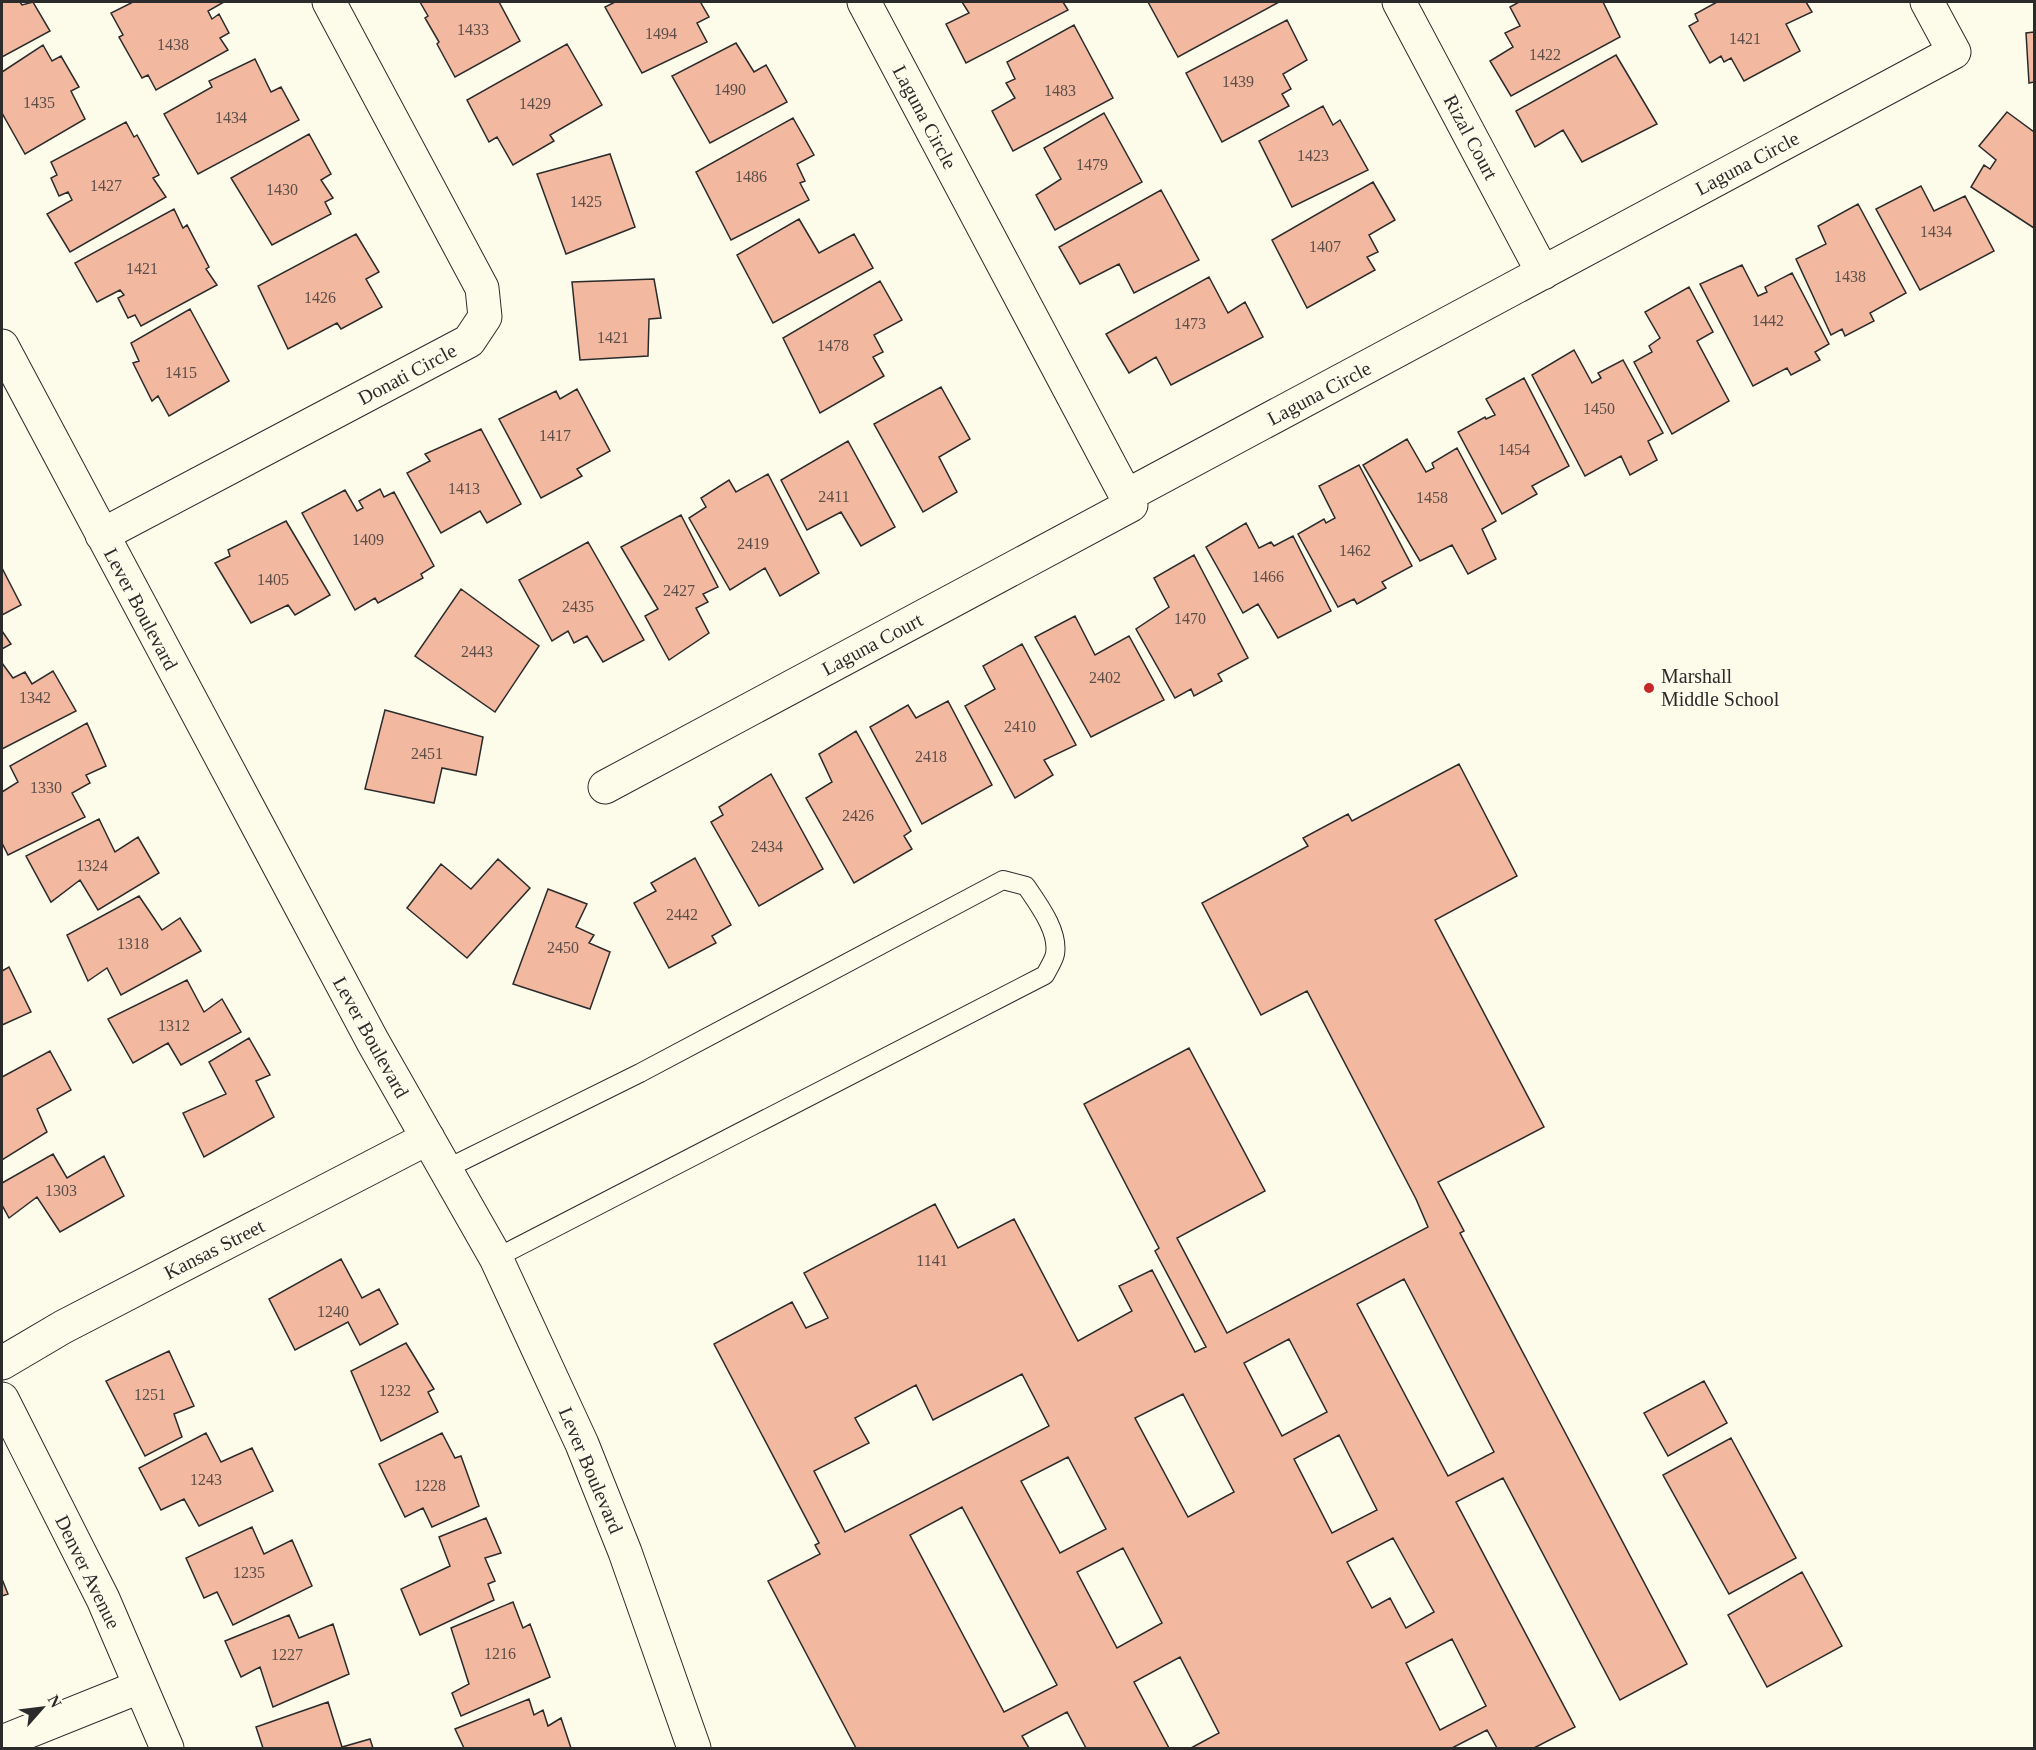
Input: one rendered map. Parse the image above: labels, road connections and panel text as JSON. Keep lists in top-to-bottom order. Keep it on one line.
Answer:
{"streets":{"street":["Laguna Circle","Rizal Court","Donati Circle","Lever Boulevard","Laguna Court","Kansas Street","Denver Avenue"]},"crossings":[["Laguna Circle","Rizal Court"],["Laguna Circle","Laguna Court"],["Donati Circle","Lever Boulevard"],["Lever Boulevard","Kansas Street"]],"places":["Marshall Middle School"],"house_numbers":["1433","1494","1421","1438","1422","1439","1490","1483","1435","1429","1434","1423","1479","1486","1427","1430","1425","1434","1407","1421","1438","1426","1442","1473","1421","1478","1415","1450","1417","1454","1413","2411","1458","1409","2419","1462","1466","1405","2427","2435","1470","2443","2402","1342","2410","2451","2418","1330","2426","2434","1324","2442","1318","2450","1312","1303","1141","1240","1232","1251","1243","1228","1235","1216","1227"],"north":"top right"}
